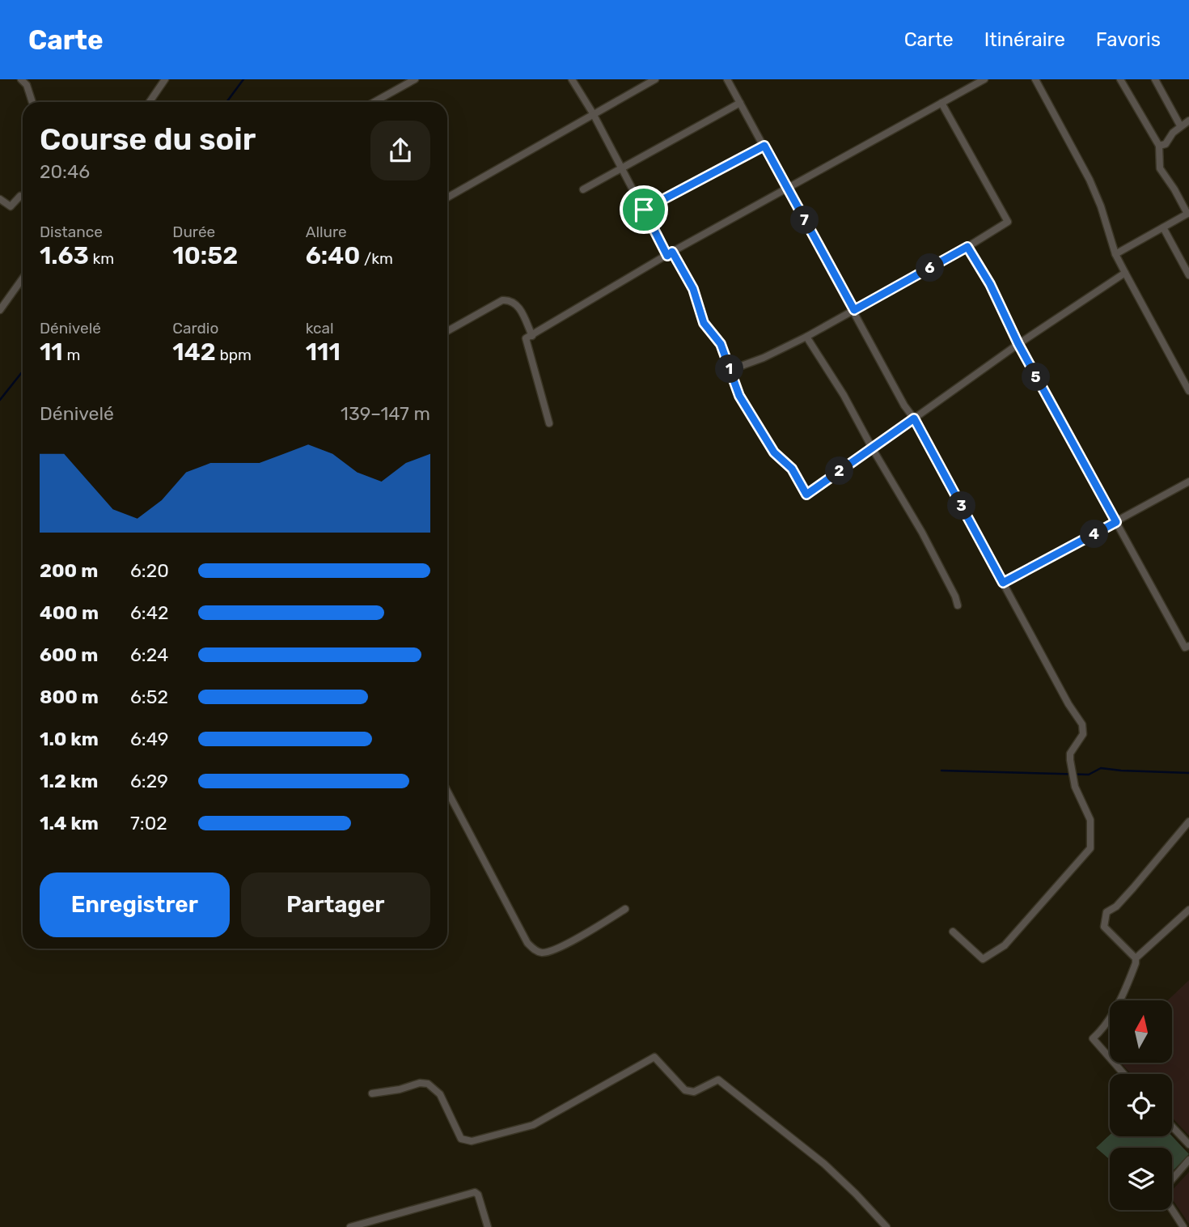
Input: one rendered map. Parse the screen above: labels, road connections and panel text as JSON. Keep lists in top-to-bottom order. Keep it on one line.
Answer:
{"north":"top","page":{"header":"Carte","nav":["Carte","Itinéraire","Favoris"],"heading":["Course du soir","20:46"],"stats":[["Distance","1.63 km"],["Durée","10:52"],["Allure","6:40 /km"],["Dénivelé","11 m"],["Cardio","142 bpm"],["kcal","111"]],"pins":["7","6","1","5","2","3","4"],"chart":["Dénivelé","139–147 m"],"list":[{"name":"200 m","note":"6:20"},{"name":"400 m","note":"6:42"},{"name":"600 m","note":"6:24"},{"name":"800 m","note":"6:52"},{"name":"1.0 km","note":"6:49"},{"name":"1.2 km","note":"6:29"},{"name":"1.4 km","note":"7:02"}],"buttons":["Enregistrer","Partager"]}}
